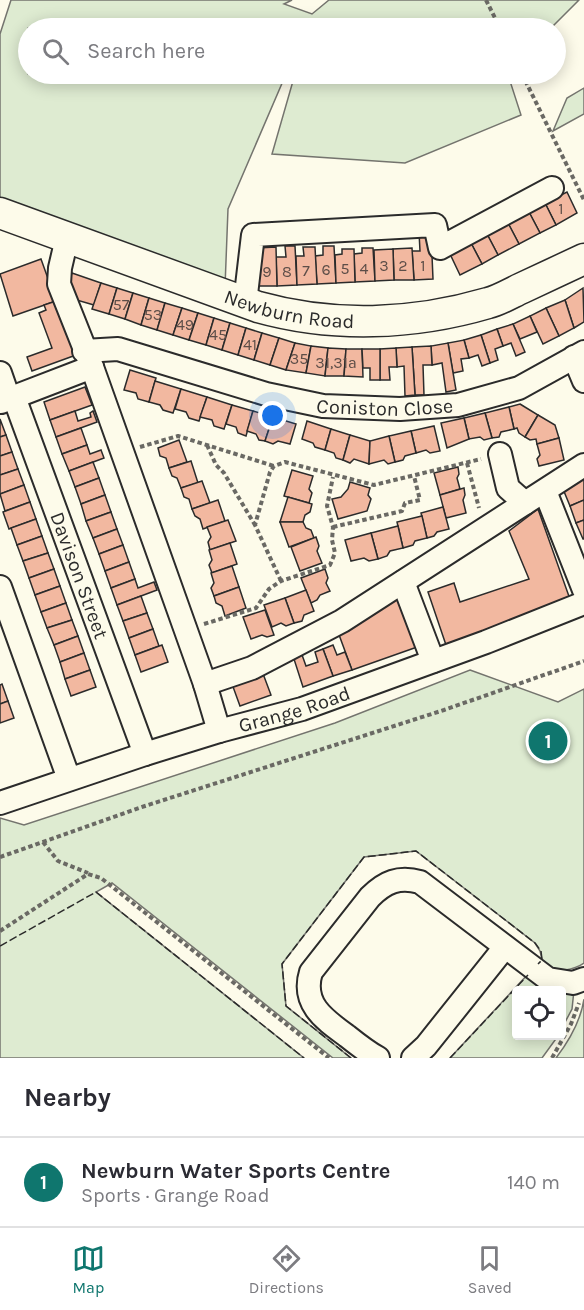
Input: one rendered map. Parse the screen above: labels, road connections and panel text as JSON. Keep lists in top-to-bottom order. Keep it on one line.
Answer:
{"streets":{"main road":["Newburn Road"],"street":["Coniston Close","Davison Street","Grange Road"]},"crossings":[["Coniston Close","Davison Street"],["Davison Street","Grange Road"]],"house_numbers":["1","3","2","1","5","4","6","7","9","8","57","53","49","45","41","35","31,31a"],"page":{"search":"Search here","pins":"1","heading":"Nearby","list":[{"mark":"1","name":"Newburn Water Sports Centre","note":"Sports · Grange Road","value":"140 m"}],"nav":["Map","Directions","Saved"]}}
